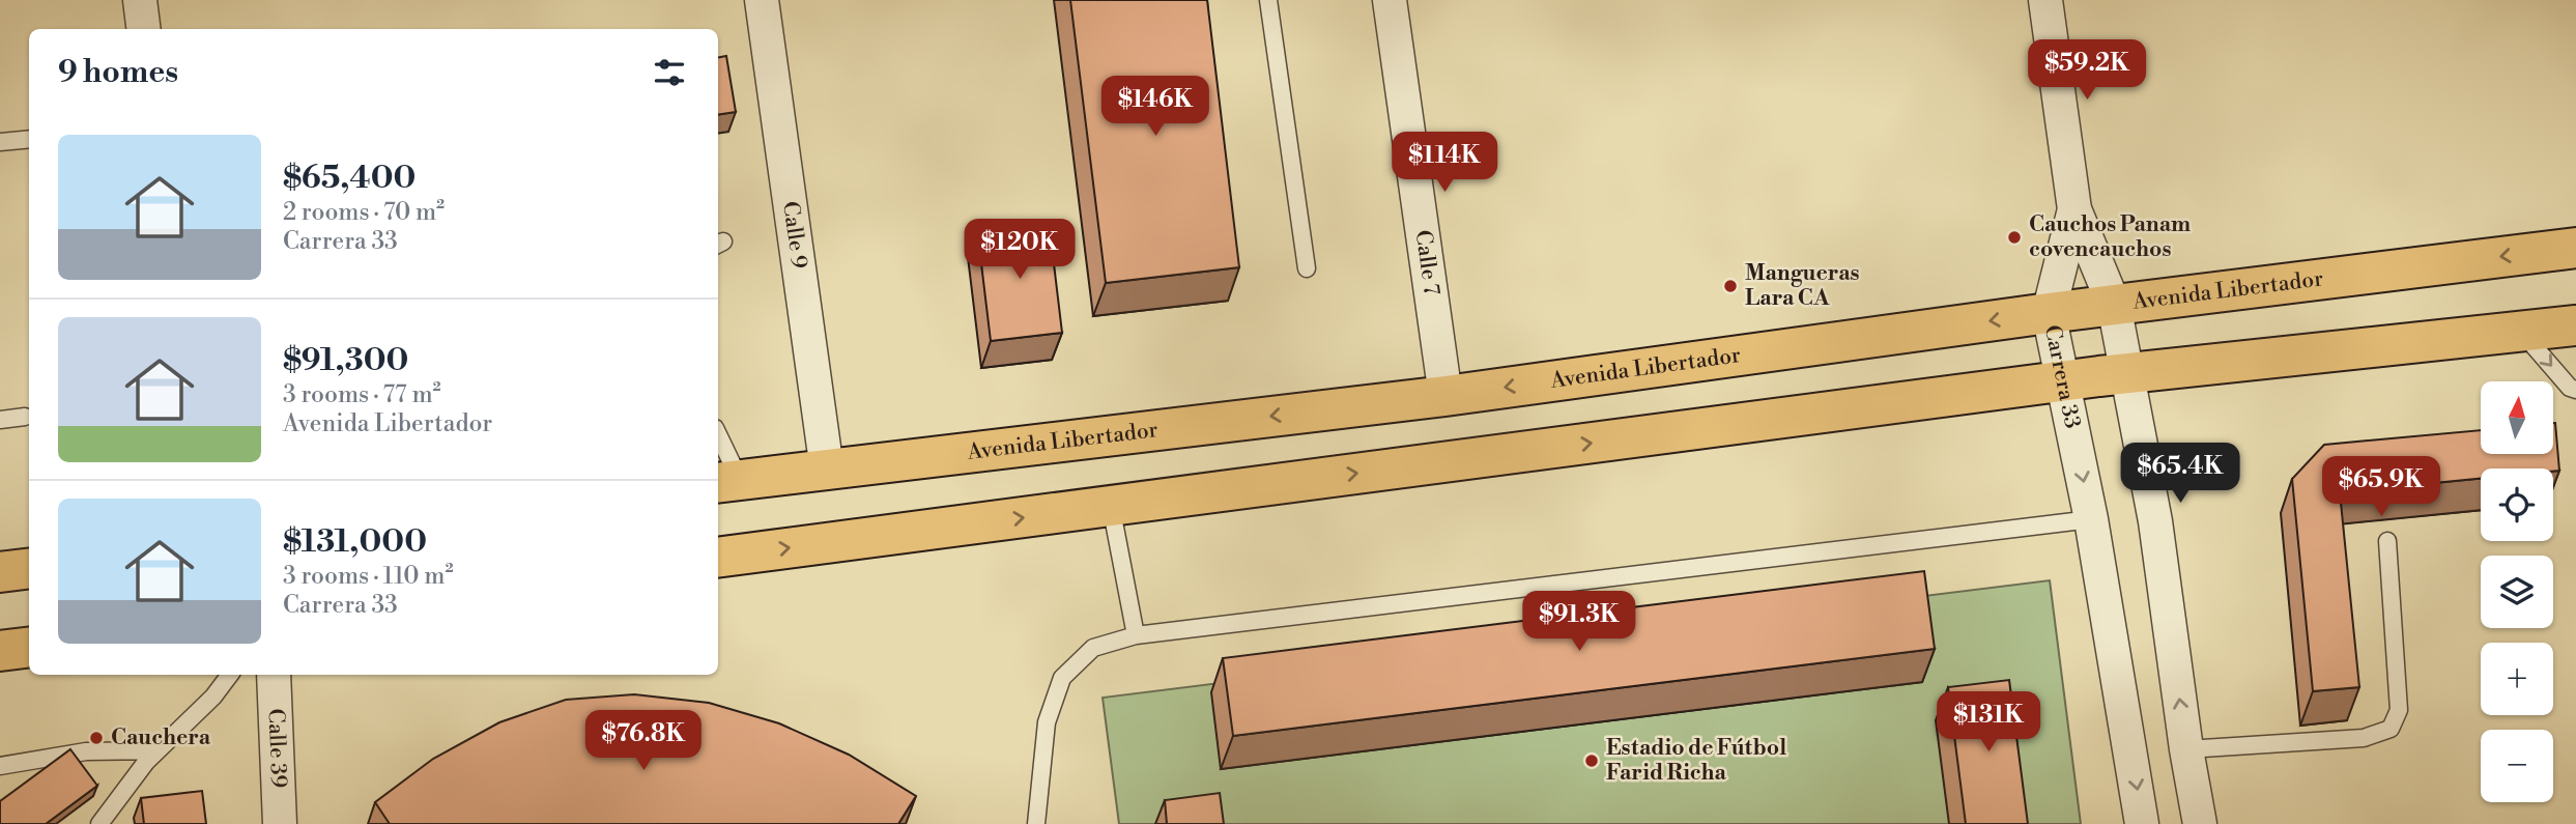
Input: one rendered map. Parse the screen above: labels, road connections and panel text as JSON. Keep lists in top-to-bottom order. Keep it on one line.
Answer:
{"streets":{"main road":["Avenida Libertador"],"street":["Calle 9","Calle 7","Carrera 33","Calle 39"]},"crossings":[["Calle 9","Avenida Libertador"],["Calle 7","Avenida Libertador"],["Avenida Libertador","Carrera 33"]],"places":["Cauchos Panam covencauchos","Mangueras Lara CA","Cauchera","Estadio de Fútbol Farid Richa"],"north":"top","page":{"heading":"9 homes","price":["$59.2K","$146K","$114K","$120K","$65.4K","$65.9K","$91.3K","$131K","$76.8K"],"list":[{"name":"$65,400","note":"2 rooms · 70 m² · Carrera 33"},{"name":"$91,300","note":"3 rooms · 77 m² · Avenida Libertador"},{"name":"$131,000","note":"3 rooms · 110 m² · Carrera 33"}],"map_buttons":["+","−"]}}
